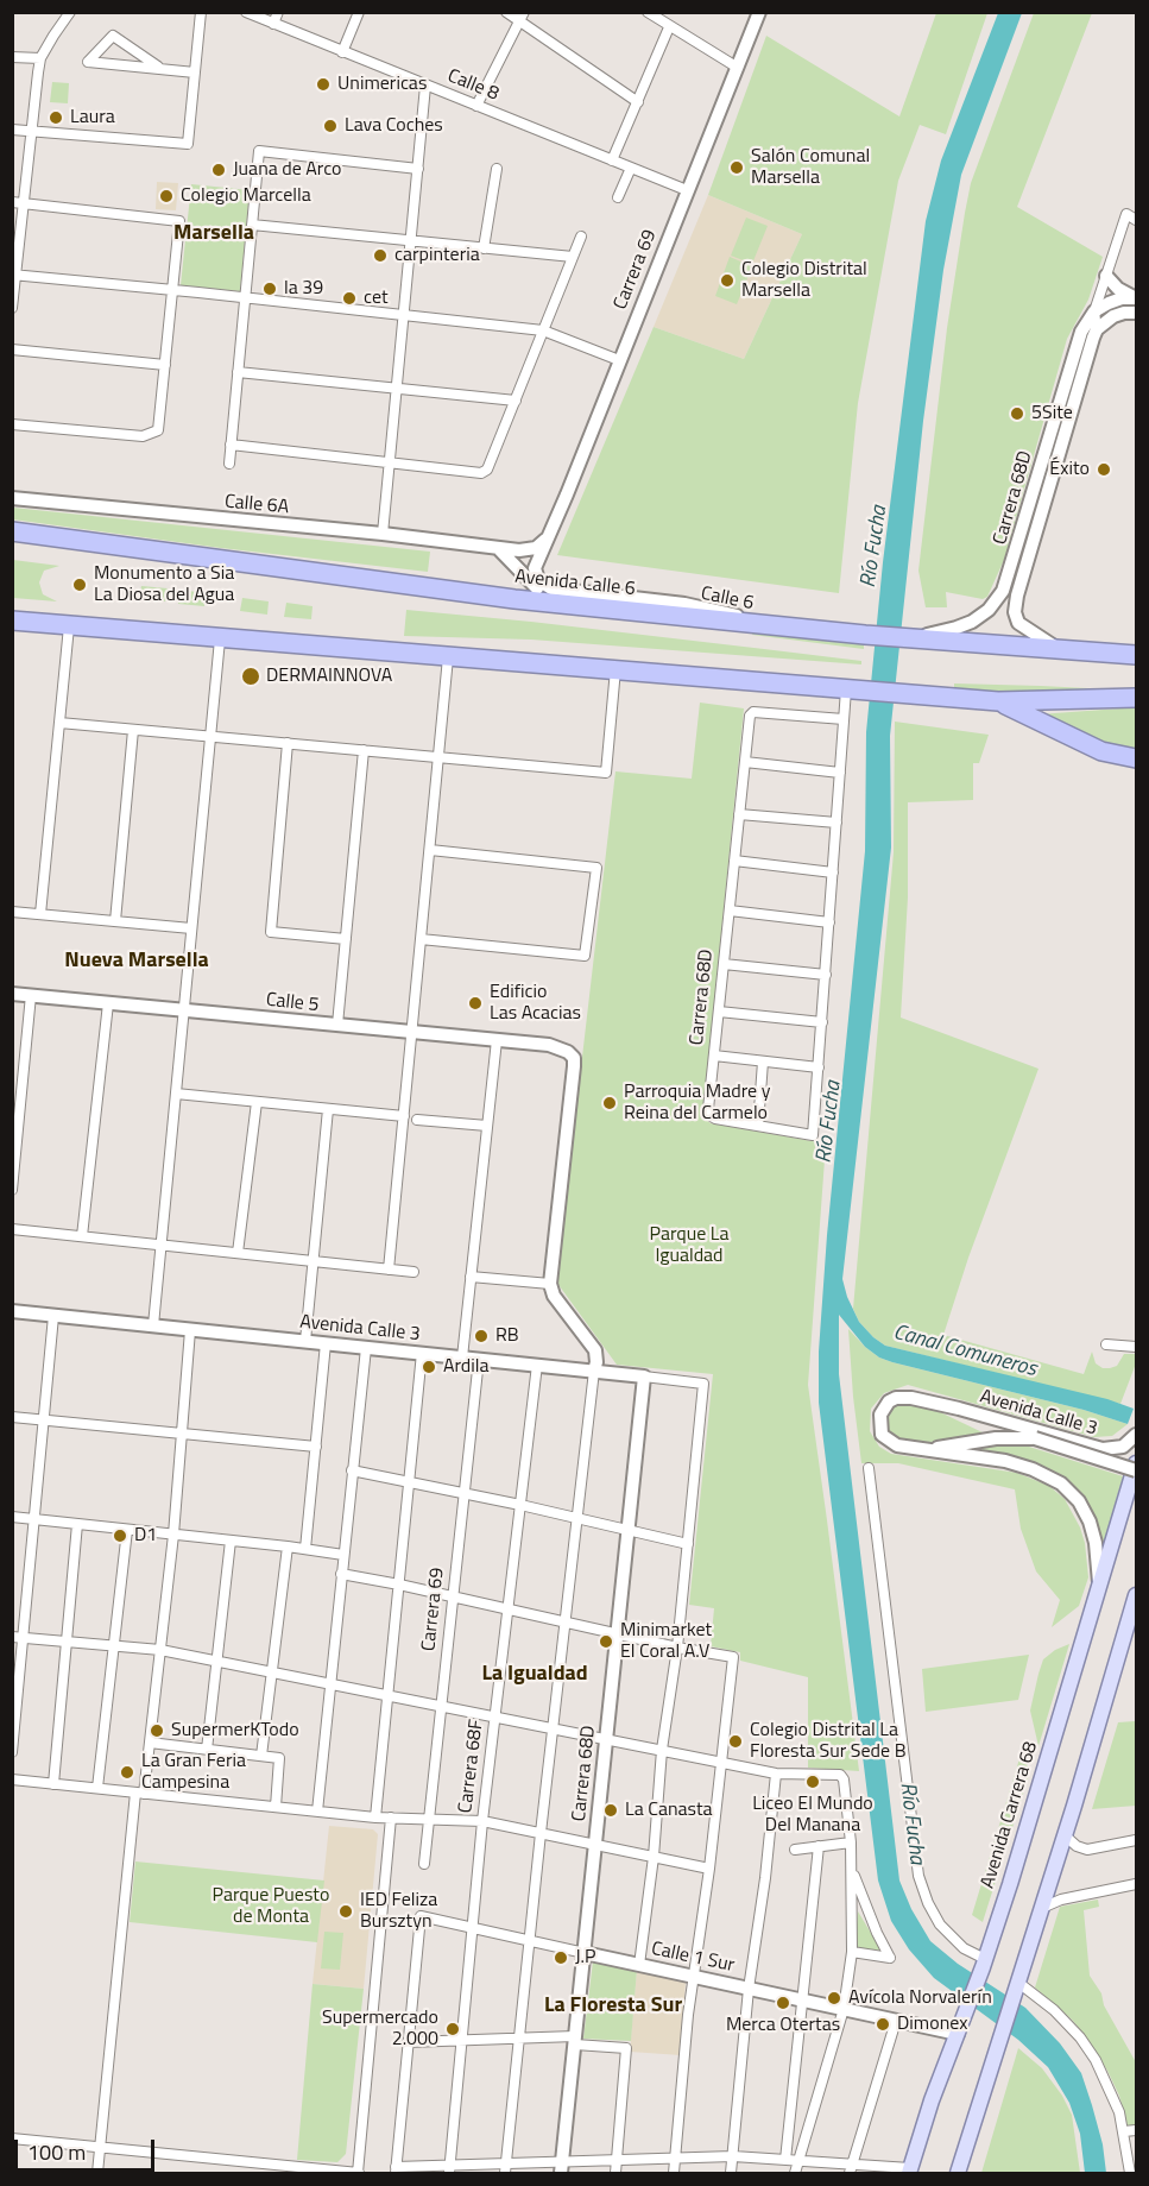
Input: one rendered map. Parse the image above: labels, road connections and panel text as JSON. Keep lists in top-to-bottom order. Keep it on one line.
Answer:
{"streets":{"highway":["Avenida Calle 6"],"main road":["Avenida Carrera 68"],"street":["Calle 8","Carrera 69","Carrera 68D","Calle 6A","Calle 6","Calle 5","Avenida Calle 3","Carrera 68F","Calle 1 Sur"]},"crossings":[["Calle 8","Carrera 69"],["Carrera 69","Calle 6"],["Carrera 69","Avenida Calle 3"],["Carrera 68D","Avenida Calle 6"],["Carrera 68D","Avenida Calle 3"],["Carrera 68D","Calle 1 Sur"],["Avenida Calle 6","Calle 6"],["Avenida Calle 3","Carrera 68F"],["Avenida Calle 3","Avenida Carrera 68"],["Carrera 68F","Calle 1 Sur"],["Avenida Carrera 68","Calle 1 Sur"]],"districts":["Marsella","Nueva Marsella","La Igualdad","La Floresta Sur"],"water":["Río Fucha","Canal Comuneros"],"parks":["Parque La Igualdad","Parque Puesto de Monta"],"places":["Unimericas","Laura","Lava Coches","Salón Comunal Marsella","Juana de Arco","Colegio Marcella","carpinteria","Colegio Distrital Marsella","la 39","cet","5Site","Éxito","Monumento a Sia La Diosa del Agua","DERMAINNOVA","Edificio Las Acacias","Parroquia Madre y Reina del Carmelo","RB","Ardila","D1","Minimarket El Coral A.V","SupermerKTodo","Colegio Distrital La Floresta Sur Sede B","La Gran Feria Campesina","Liceo El Mundo Del Manana","La Canasta","IED Feliza Bursztyn","J.P","Avícola Norvalerín","Merca Otertas","Dimonex","Supermercado 2.000"],"scale_bar":"100 m"}
